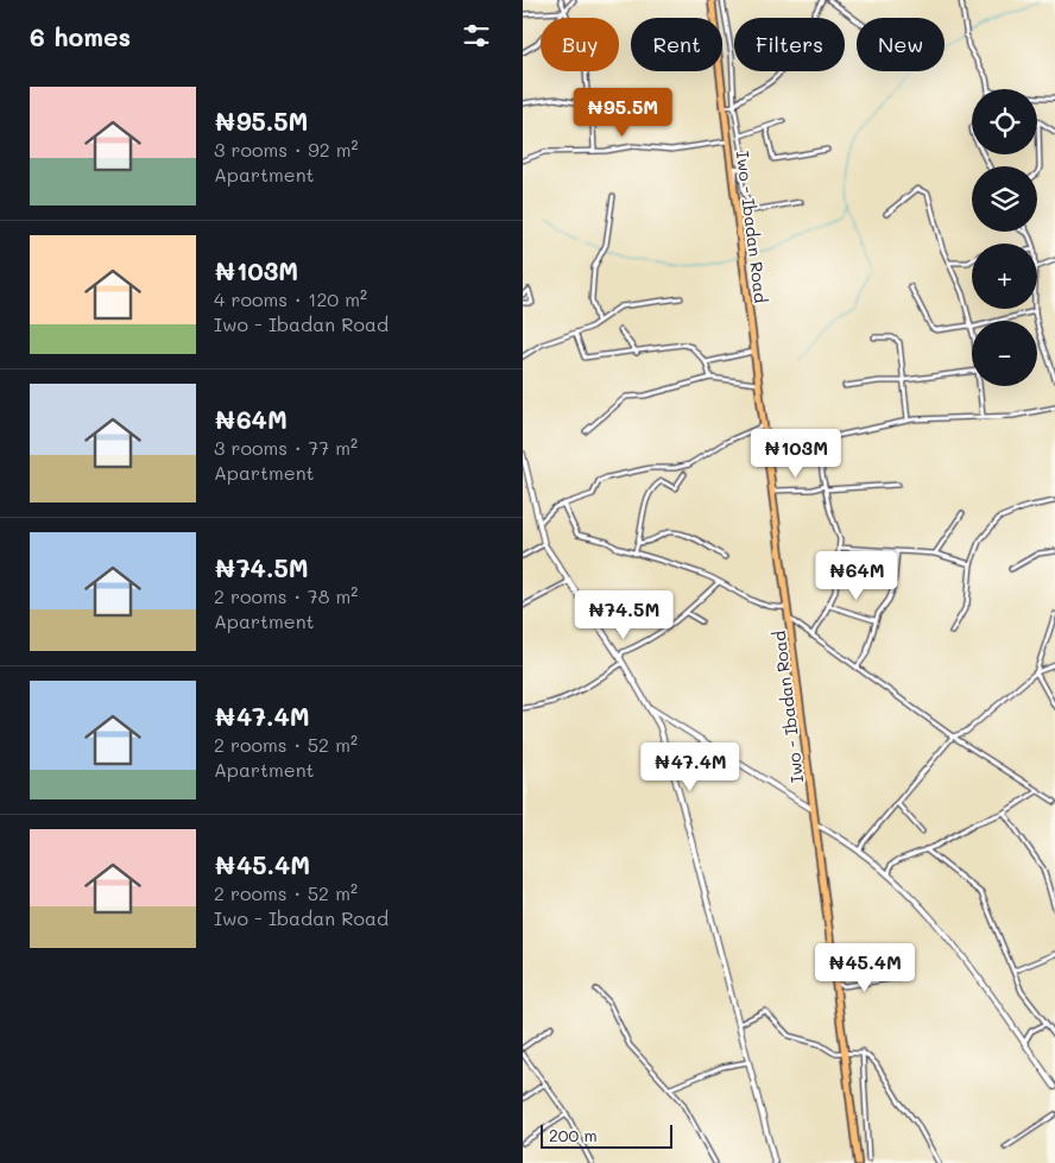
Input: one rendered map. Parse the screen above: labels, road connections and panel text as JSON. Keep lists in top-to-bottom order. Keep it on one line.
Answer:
{"streets":{"main road":["Iwo - Ibadan Road"]},"scale_bar":"200 m","page":{"heading":"6 homes","chip":["Buy","Rent","Filters","New"],"list":[{"name":"₦95.5M","note":"3 rooms · 92 m² · Apartment"},{"name":"₦103M","note":"4 rooms · 120 m² · Iwo - Ibadan Road"},{"name":"₦64M","note":"3 rooms · 77 m² · Apartment"},{"name":"₦74.5M","note":"2 rooms · 78 m² · Apartment"},{"name":"₦47.4M","note":"2 rooms · 52 m² · Apartment"},{"name":"₦45.4M","note":"2 rooms · 52 m² · Iwo - Ibadan Road"}],"price":["₦95.5M","₦103M","₦64M","₦74.5M","₦47.4M","₦45.4M"],"map_buttons":["+","−"],"scale":"200 m"}}
